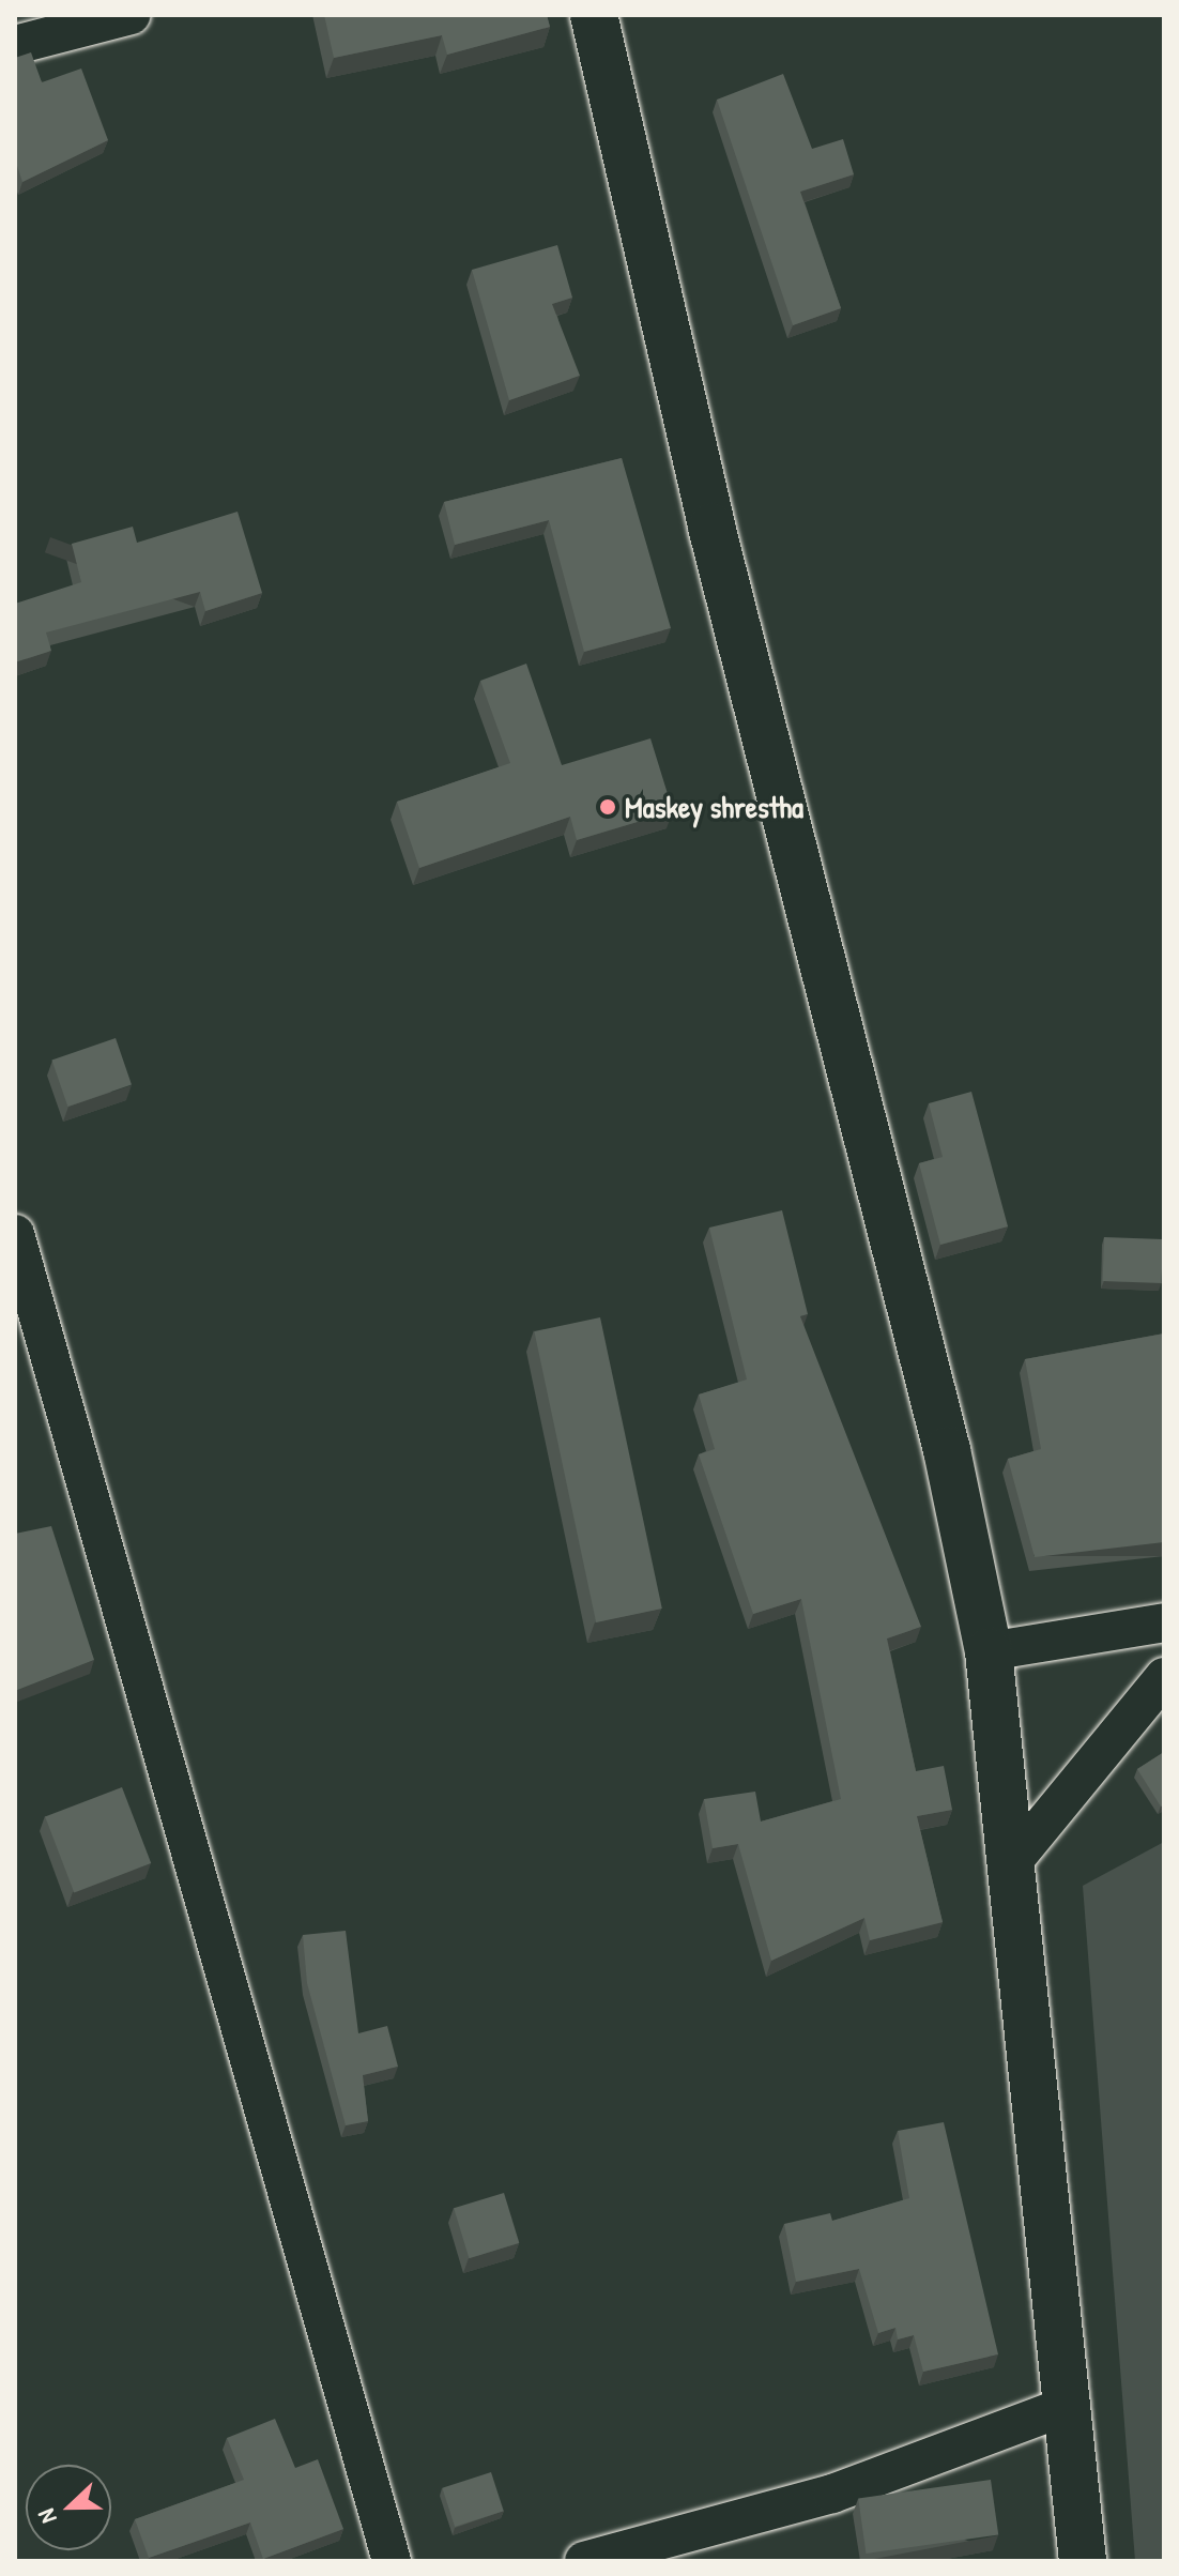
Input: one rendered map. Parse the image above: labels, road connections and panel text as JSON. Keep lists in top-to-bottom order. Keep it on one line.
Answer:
{"places":["Maskey shrestha"],"north":"left"}
